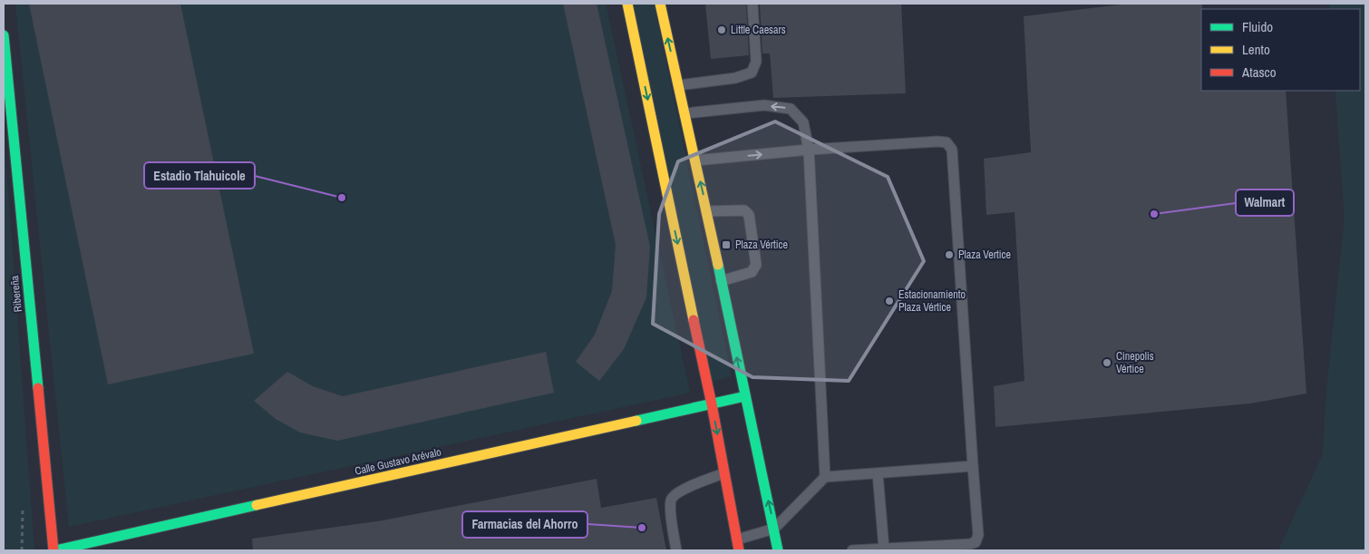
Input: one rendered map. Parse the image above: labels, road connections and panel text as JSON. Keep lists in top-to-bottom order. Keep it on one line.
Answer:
{"streets":{"street":["Ribereña","Calle Gustavo Arévalo"]},"crossings":[["Ribereña","Calle Gustavo Arévalo"]],"places":{"other":["Little Caesars","Estadio Tlahuicole","Walmart","Plaza Vertice","Estacionamiento Plaza Vértice","Cinepolis Vértice","Farmacias del Ahorro"],"transit":["Plaza Vértice"]},"legend":["Fluido","Lento","Atasco"]}
